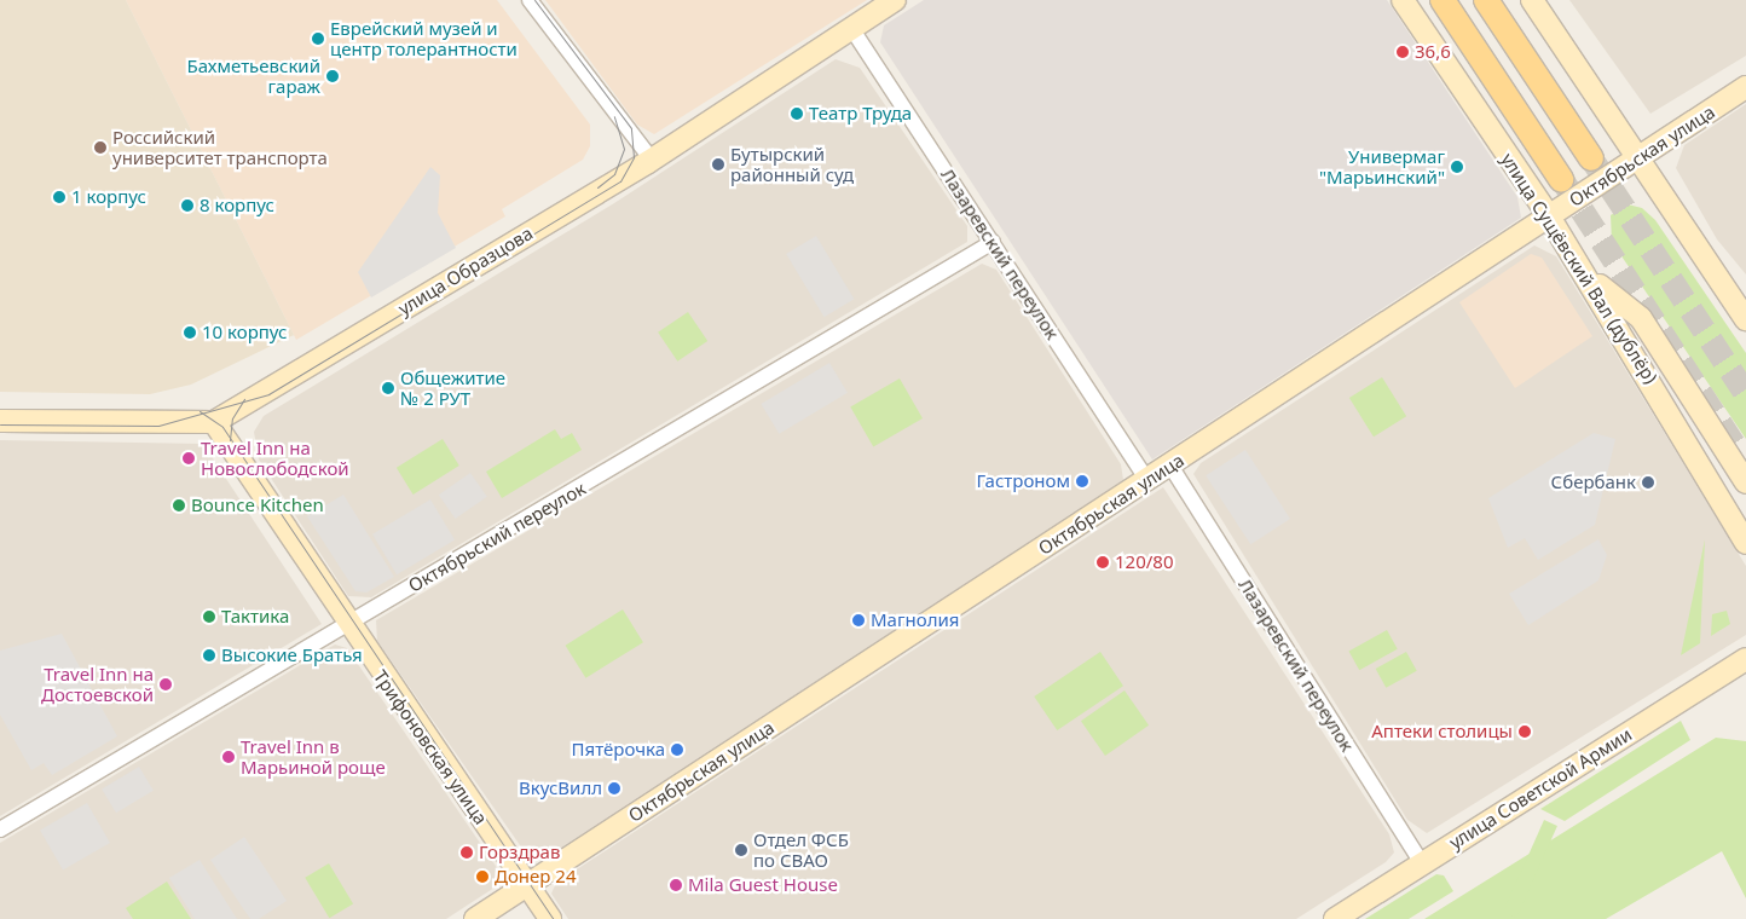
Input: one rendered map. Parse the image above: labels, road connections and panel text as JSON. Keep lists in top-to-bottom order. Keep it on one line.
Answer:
{"streets":{"street":["Октябрьская улица","Лазаревский переулок","улица Сущёвский Вал (дублёр)","улица Образцова","Октябрьский переулок","Трифоновская улица","улица Советской Армии"]},"crossings":[["Октябрьская улица","Лазаревский переулок"],["Октябрьская улица","улица Сущёвский Вал (дублёр)"],["Октябрьская улица","Трифоновская улица"],["Лазаревский переулок","улица Образцова"],["Лазаревский переулок","Октябрьский переулок"],["Лазаревский переулок","улица Советской Армии"],["улица Образцова","Трифоновская улица"],["Октябрьский переулок","Трифоновская улица"]],"places":["Еврейский музей и центр толерантности","36,6","Бахметьевский гараж","Театр Труда","Российский университет транспорта","Бутырский районный суд","Универмаг \"Марьинский\"","1 корпус","8 корпус","10 корпус","Общежитие № 2 РУТ","Travel Inn на Новослободской","Гастроном","Сбербанк","Bounce Kitchen","120/80","Тактика","Магнолия","Высокие Братья","Travel Inn на Достоевской","Аптеки столицы","Пятёрочка","Travel Inn в Марьиной роще","ВкусВилл","Отдел ФСБ по СВАО","Горздрав","Донер 24","Mila Guest House"]}
